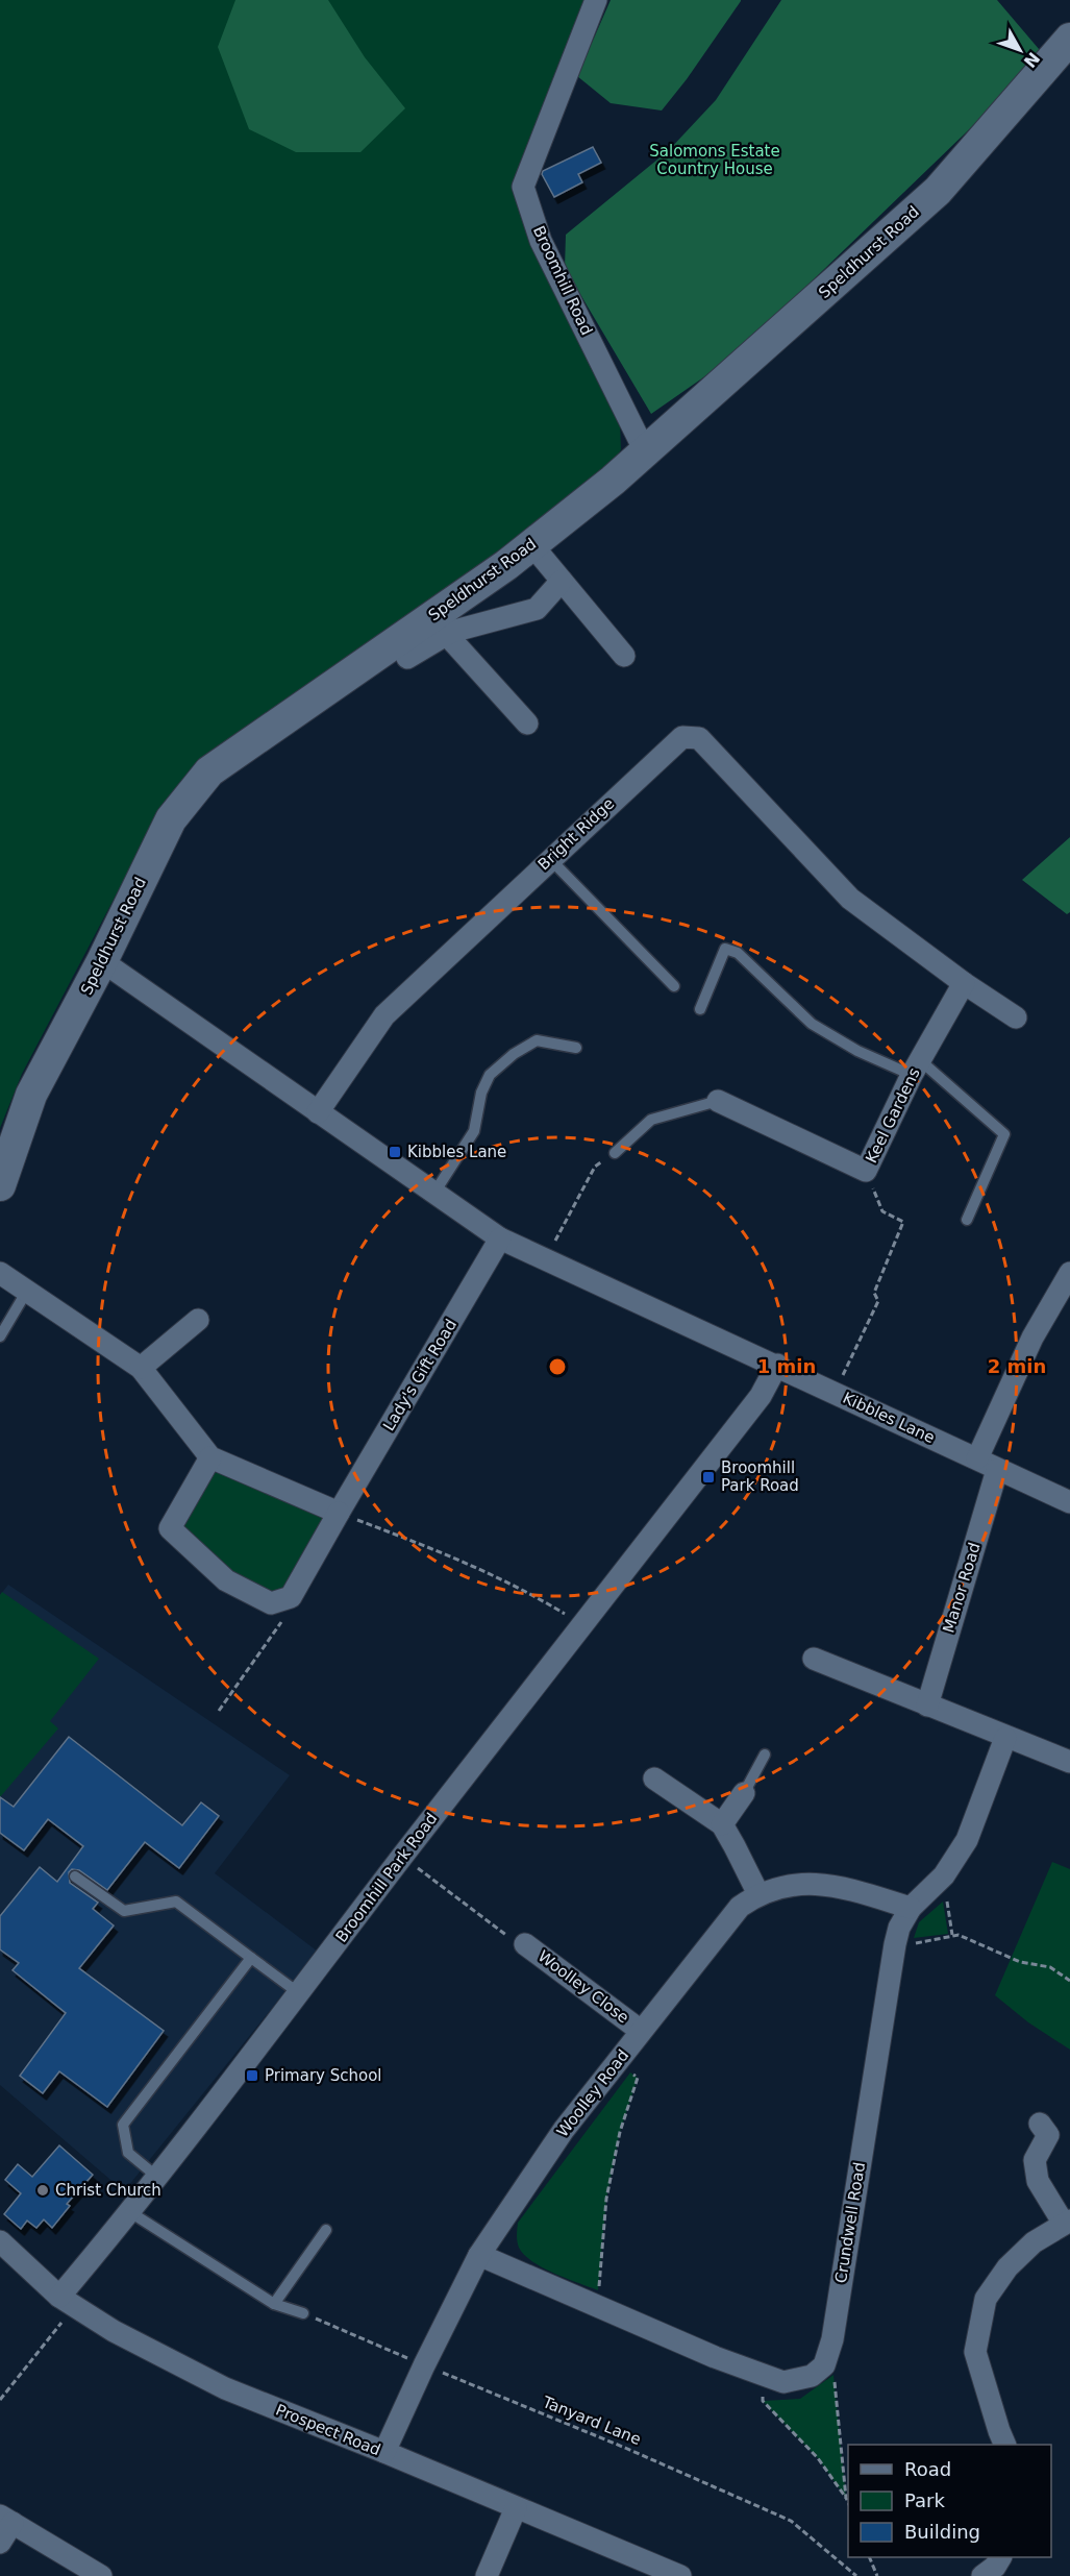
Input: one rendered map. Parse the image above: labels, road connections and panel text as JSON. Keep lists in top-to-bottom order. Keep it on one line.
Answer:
{"streets":{"street":["Speldhurst Road","Broomhill Road","Bright Ridge","Keel Gardens","Lady's Gift Road","Kibbles Lane","Manor Road","Broomhill Park Road","Woolley Close","Woolley Road","Crundwell Road","Prospect Road"],"path":["Tanyard Lane"]},"crossings":[["Speldhurst Road","Broomhill Road"],["Speldhurst Road","Kibbles Lane"],["Bright Ridge","Keel Gardens"],["Bright Ridge","Kibbles Lane"],["Lady's Gift Road","Kibbles Lane"],["Kibbles Lane","Manor Road"],["Kibbles Lane","Broomhill Park Road"],["Broomhill Park Road","Prospect Road"],["Woolley Close","Woolley Road"],["Woolley Road","Crundwell Road"],["Woolley Road","Tanyard Lane"],["Woolley Road","Prospect Road"]],"parks":["Salomons Estate Country House"],"places":{"transit":["Kibbles Lane","Broomhill Park Road","Primary School"],"other":["Christ Church"]},"legend":["Road","Park","Building"],"north":"bottom right","rings":["1 min","2 min"]}
